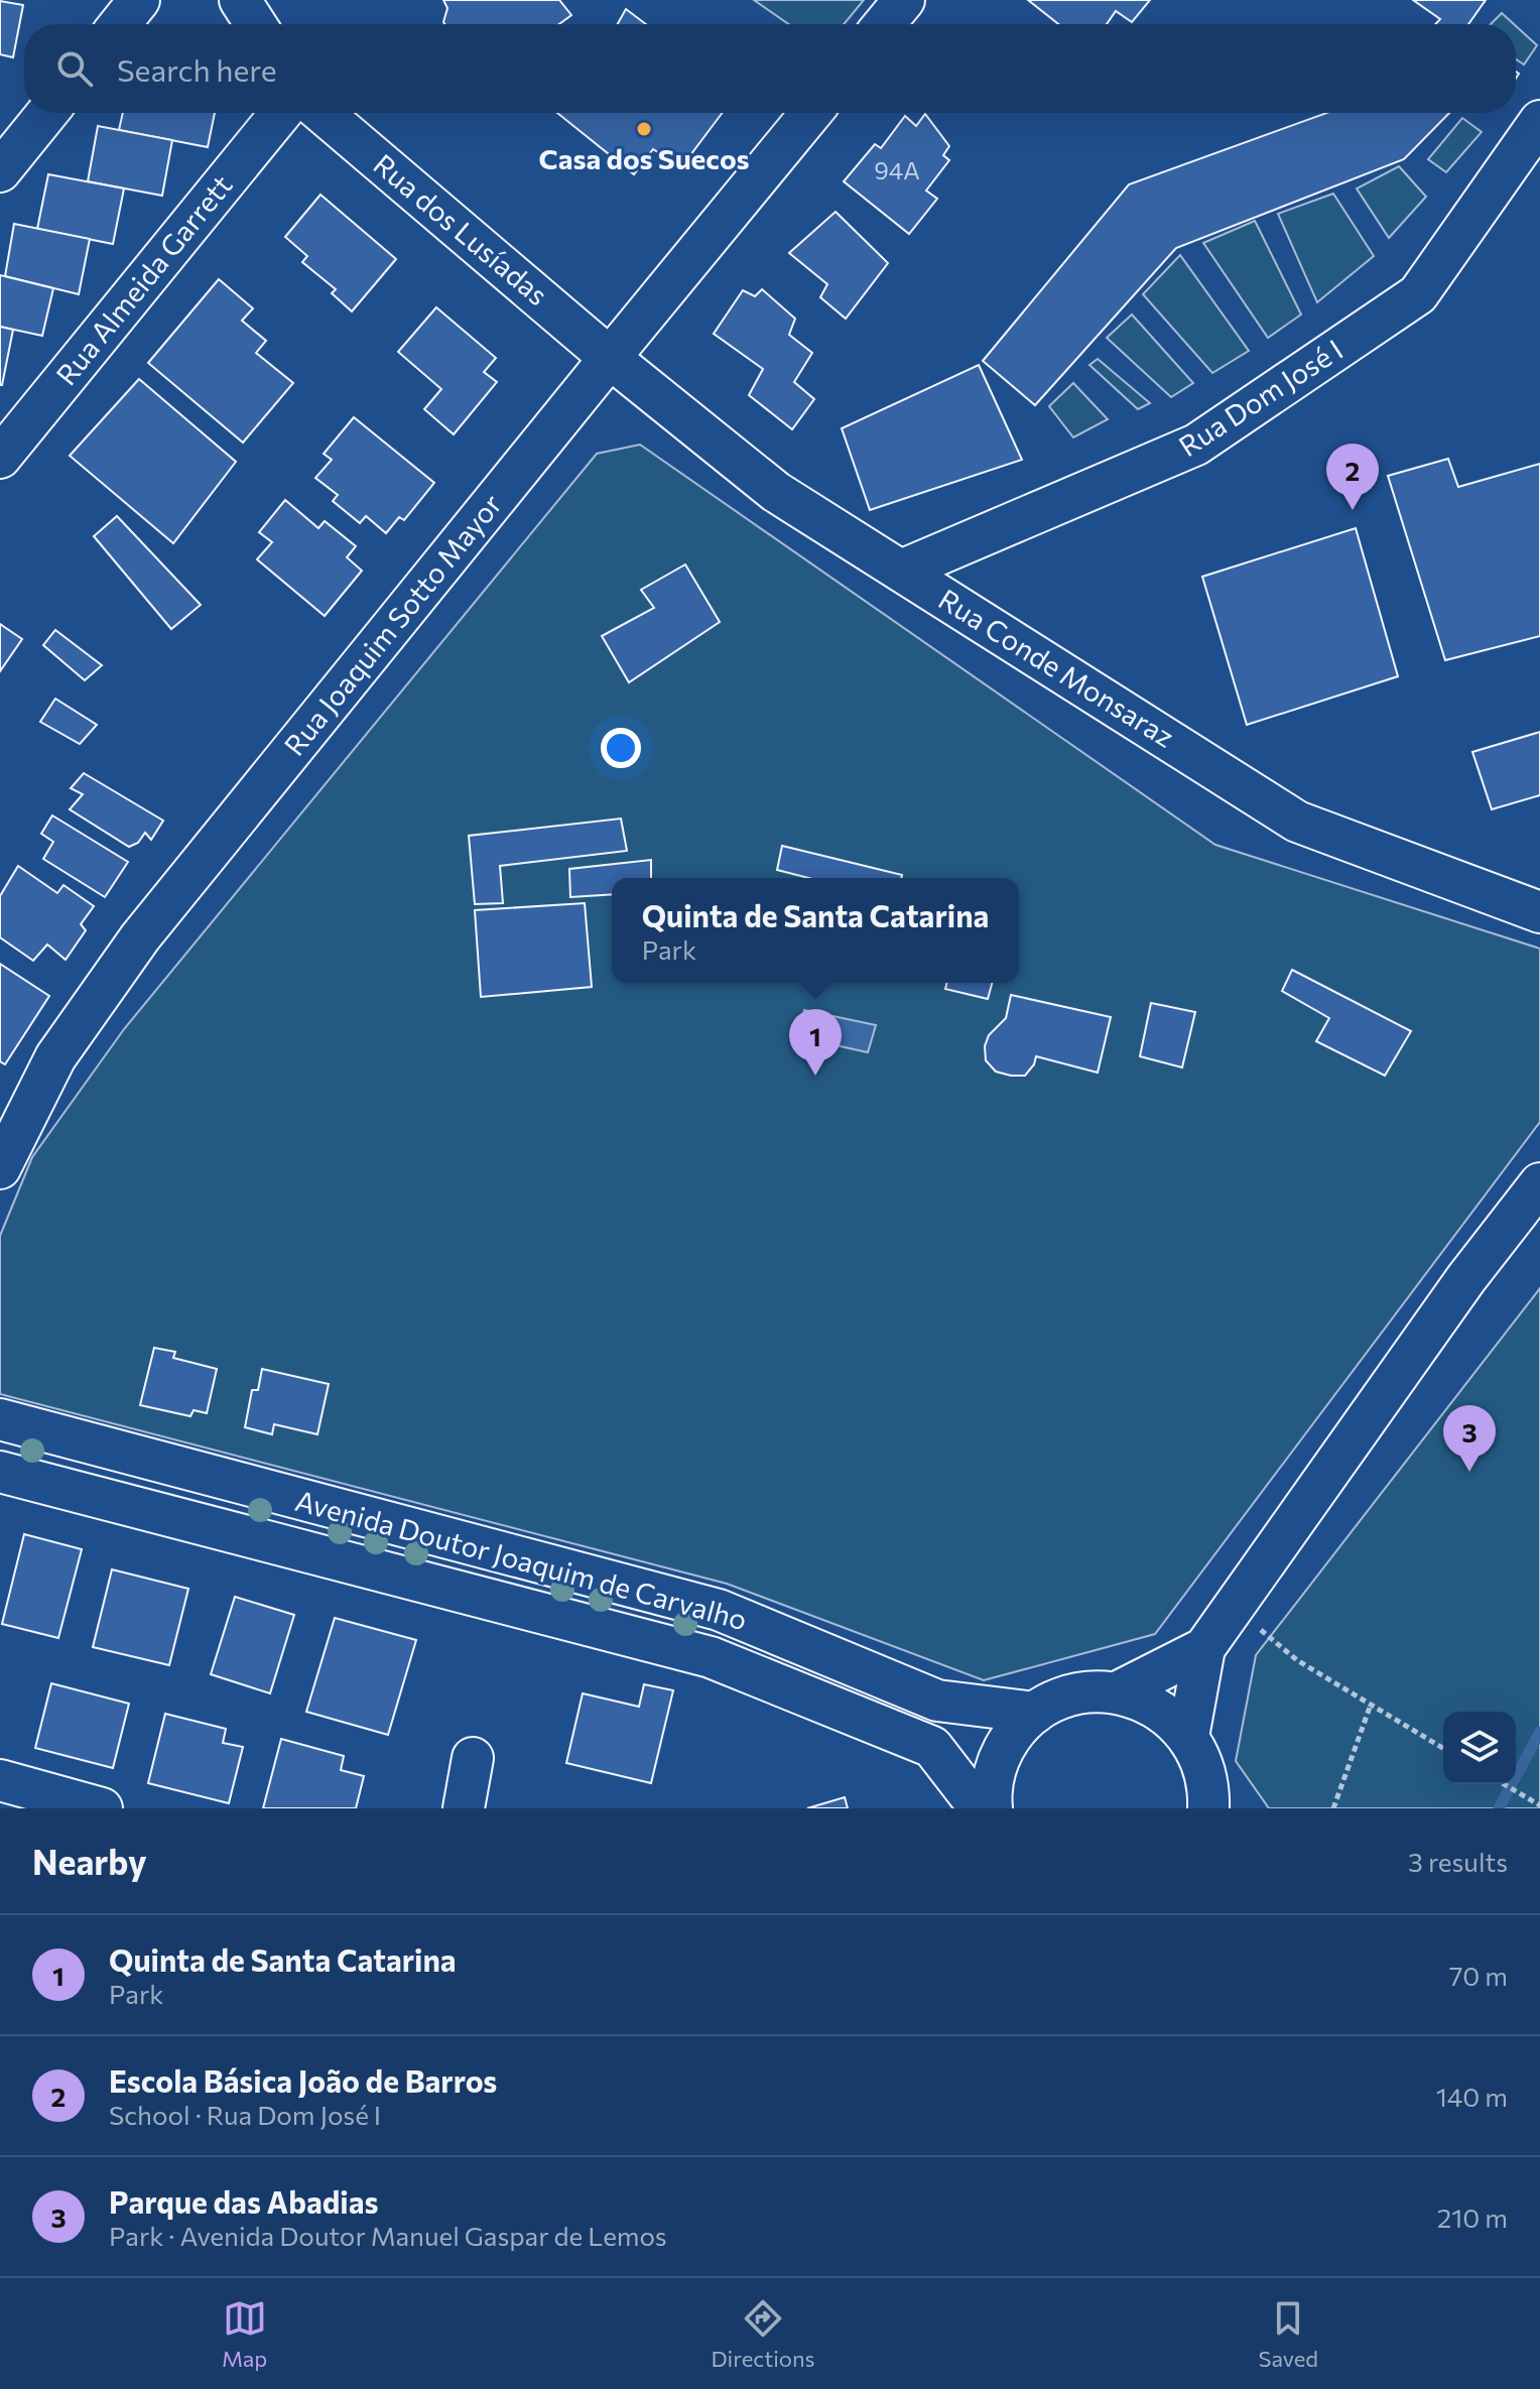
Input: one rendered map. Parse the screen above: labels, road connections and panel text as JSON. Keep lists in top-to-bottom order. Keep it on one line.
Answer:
{"streets":{"street":["Rua dos Lusíadas","Rua Almeida Garrett","Rua Dom José I","Rua Joaquim Sotto Mayor","Rua Conde Monsaraz","Avenida Doutor Joaquim de Carvalho"]},"crossings":[["Rua dos Lusíadas","Rua Joaquim Sotto Mayor"],["Rua dos Lusíadas","Rua Conde Monsaraz"],["Rua Dom José I","Rua Conde Monsaraz"],["Rua Joaquim Sotto Mayor","Rua Conde Monsaraz"]],"places":["Casa dos Suecos"],"house_numbers":["94A"],"page":{"search":"Search here","pins":["2","1","3"],"popup":["Quinta de Santa Catarina","Park"],"heading":["Nearby","3 results"],"list":[{"mark":"1","name":"Quinta de Santa Catarina","note":"Park","value":"70 m"},{"mark":"2","name":"Escola Básica João de Barros","note":"School · Rua Dom José I","value":"140 m"},{"mark":"3","name":"Parque das Abadias","note":"Park · Avenida Doutor Manuel Gaspar de Lemos","value":"210 m"}],"nav":["Map","Directions","Saved"]}}
